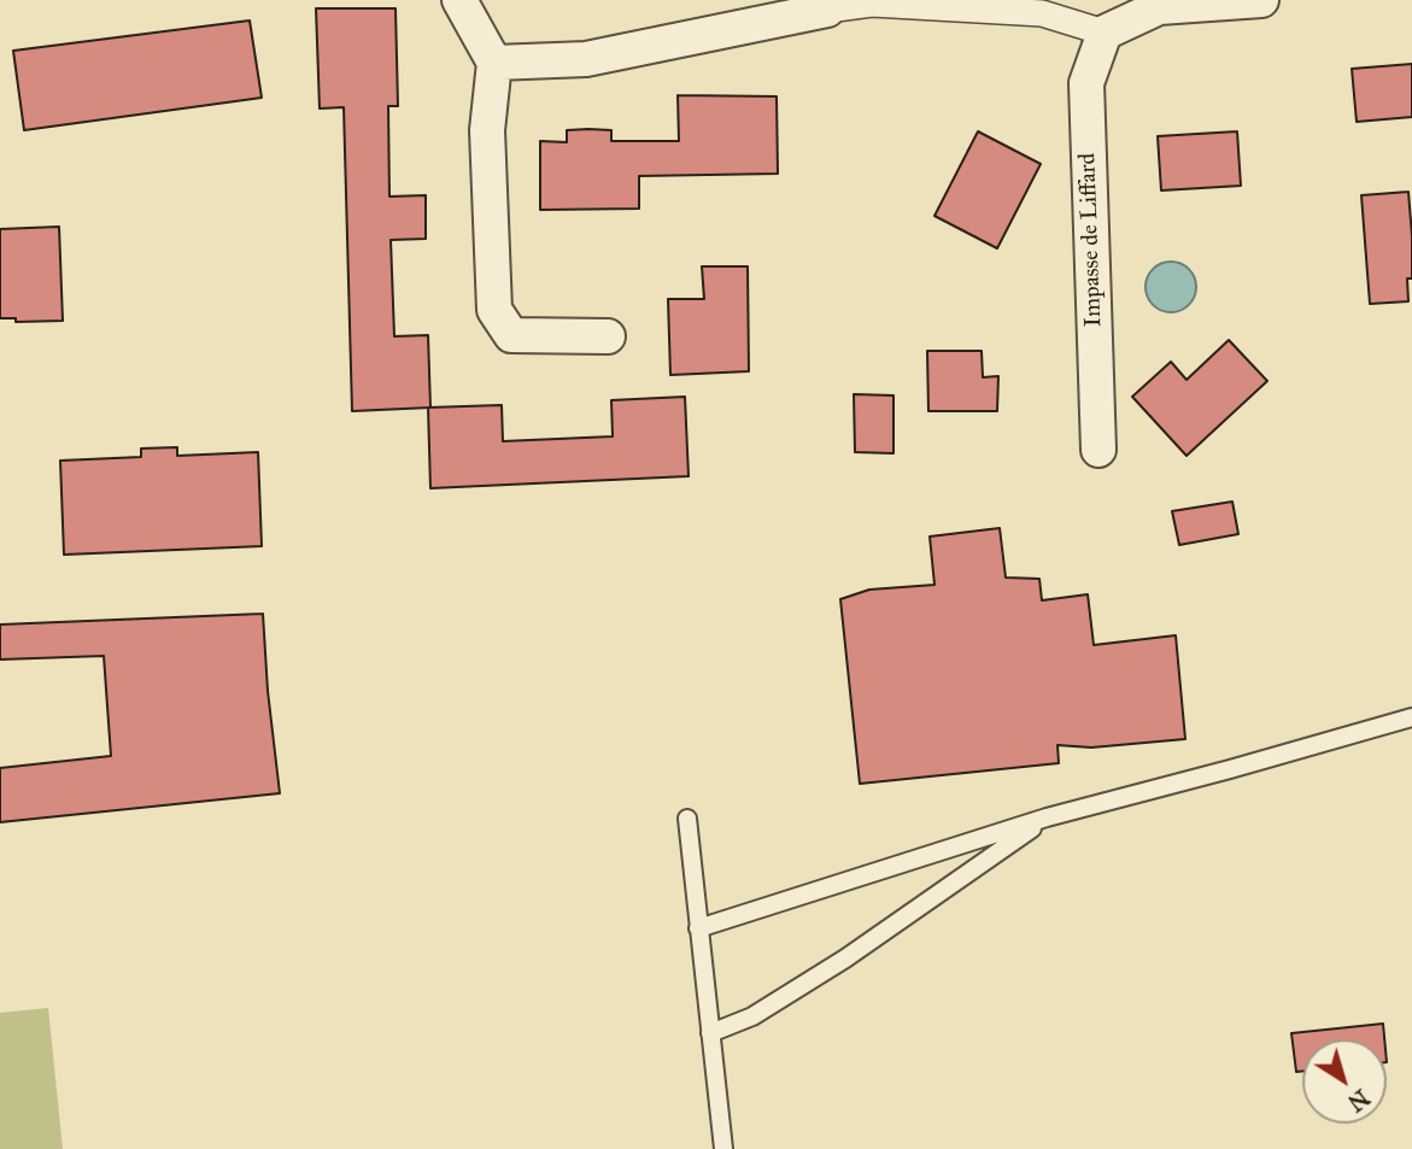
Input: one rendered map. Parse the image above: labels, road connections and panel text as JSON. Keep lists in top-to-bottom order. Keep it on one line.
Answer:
{"streets":{"street":["Impasse de Liffard"]},"north":"bottom right"}
